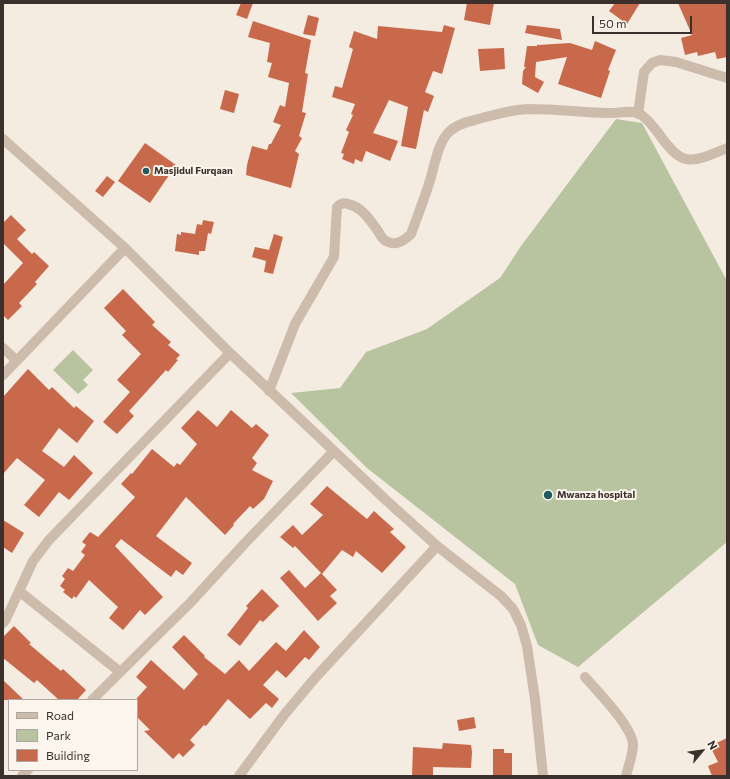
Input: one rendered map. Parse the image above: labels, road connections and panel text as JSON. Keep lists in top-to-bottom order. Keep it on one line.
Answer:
{"places":["Masjidul Furqaan","Mwanza hospital"],"legend":["Road","Park","Building"],"scale_bar":"50 m","north":"top right"}
